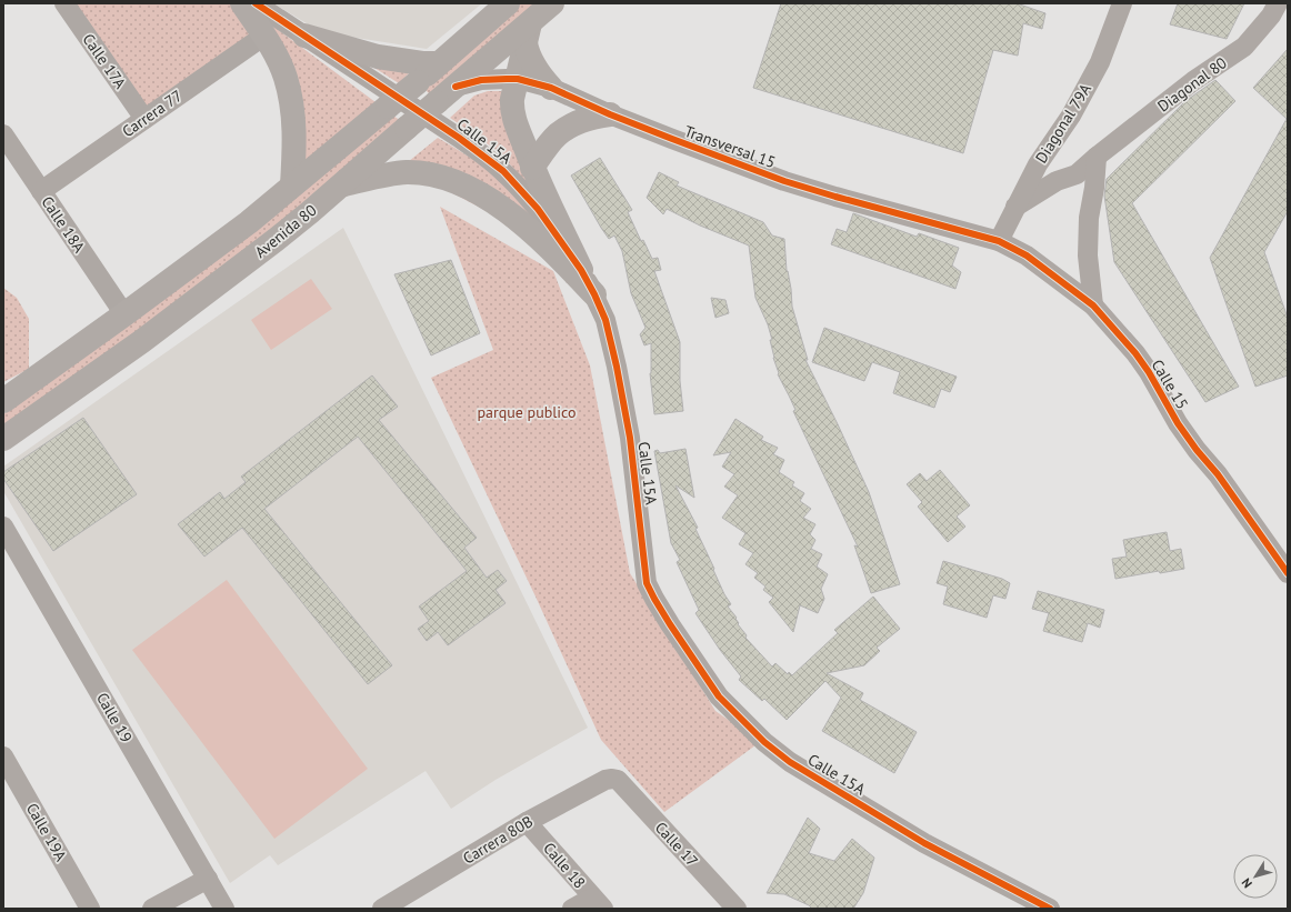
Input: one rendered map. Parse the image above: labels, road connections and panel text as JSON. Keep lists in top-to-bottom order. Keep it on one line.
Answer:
{"streets":{"main road":["Avenida 80"],"street":["Calle 17A","Diagonal 80","Carrera 77","Diagonal 79A","Calle 15A","Transversal 15","Calle 18A","Calle 15","Calle 19","Calle 19A","Carrera 80B","Calle 17","Calle 18"]},"crossings":[["Calle 17A","Carrera 77"],["Diagonal 80","Diagonal 79A"],["Carrera 77","Calle 18A"],["Diagonal 79A","Transversal 15"],["Diagonal 79A","Calle 15"],["Transversal 15","Avenida 80"],["Transversal 15","Calle 15"],["Calle 18A","Avenida 80"],["Carrera 80B","Calle 17"],["Carrera 80B","Calle 18"]],"parks":["parque publico"],"north":"bottom left"}
